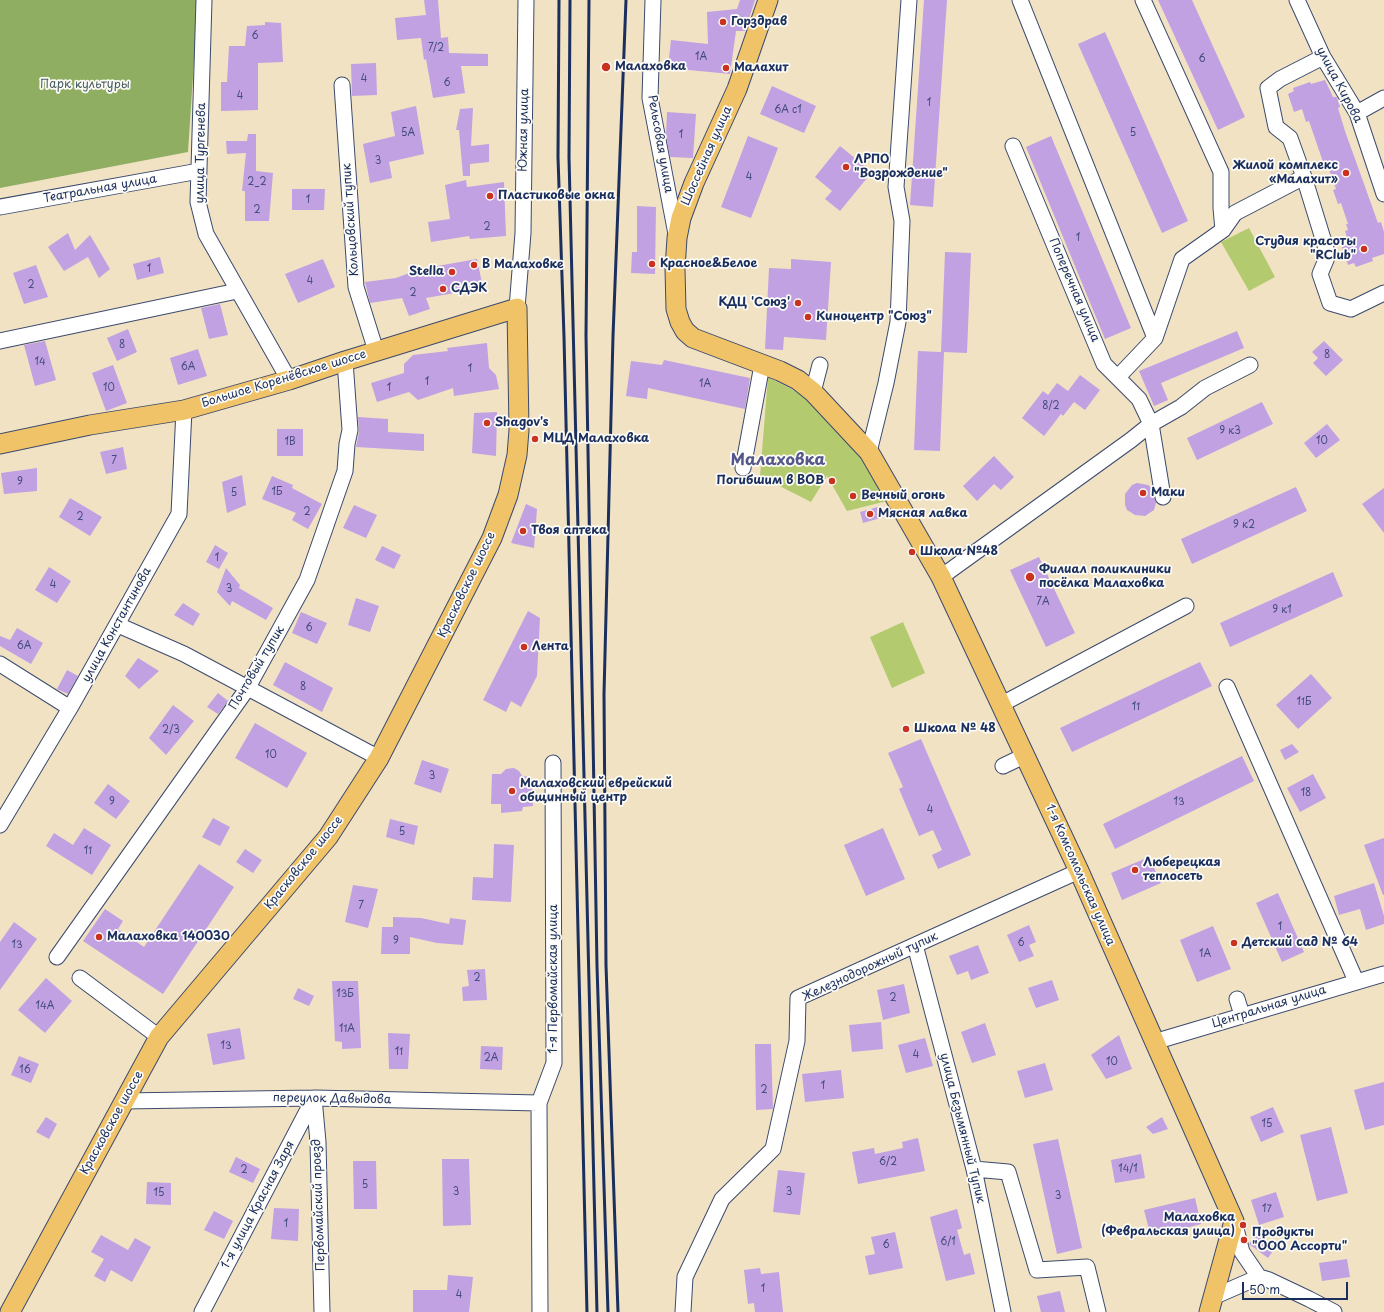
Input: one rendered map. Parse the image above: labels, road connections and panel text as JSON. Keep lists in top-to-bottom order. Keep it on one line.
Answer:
{"streets":{"main road":["Шоссейная улица","Большое Коренёвское шоссе","Красковское шоссе","1-я Комсомольская улица"],"street":["улица Кирова","Южная улица","Рельсовая улица","улица Тургенева","Театральная улица","Кольцовский тупик","Поперечная улица","улица Константинова","Почтовый тупик","Железнодорожный тупик","1-я Первомайская улица","Центральная улица","переулок Давыдова","улица Безымянный Тупик","1-я улица Красная Заря","Первомайский проезд"]},"crossings":[["Южная улица","Большое Коренёвское шоссе"],["Южная улица","Красковское шоссе"],["Рельсовая улица","Шоссейная улица"],["улица Тургенева","Театральная улица"],["улица Тургенева","Большое Коренёвское шоссе"],["Шоссейная улица","1-я Комсомольская улица"],["Кольцовский тупик","Большое Коренёвское шоссе"],["Большое Коренёвское шоссе","Красковское шоссе"],["Большое Коренёвское шоссе","улица Константинова"],["Большое Коренёвское шоссе","Почтовый тупик"],["Красковское шоссе","переулок Давыдова"],["1-я Комсомольская улица","Железнодорожный тупик"],["1-я Комсомольская улица","Центральная улица"],["Железнодорожный тупик","улица Безымянный Тупик"],["1-я Первомайская улица","переулок Давыдова"],["переулок Давыдова","1-я улица Красная Заря"],["переулок Давыдова","Первомайский проезд"],["1-я улица Красная Заря","Первомайский проезд"]],"districts":["Малаховка"],"parks":["Парк культуры"],"places":["Горздрав","Малаховка","Малахит","ЛРПО \"Возрождение\"","Жилой комплекс «Малахит»","Пластиковые окна","Студия красоты \"RClub\"","Красное&Белое","В Малаховке","Stella","СДЭК","КДЦ 'Союз'","Киноцентр \"Союз\"","Shagov's","МЦД Малаховка","Погибшим в ВОВ","Маки","Вечный огонь","Мясная лавка","Твоя аптека","Школа №48","Филиал поликлиники посёлка Малаховка","Лента","Школа № 48","Малаховский еврейский общинный центр","Люберецкая теплосеть","Малаховка 140030","Детский сад № 64","Малаховка (Февральская улица)","Продукты \"ООО Ассорти\""],"house_numbers":["6","7/2","1А","6","4","6","4","1","6А с1","5А","5","1","3","4","2_2","1","2","2","1","1","4","2","2","8","8","14","6А","1","1","1А","10","1","8/2","9 к3","10","1В","7","9","1Б","5","2","2","9 к2","1","4","3","7А","9 к1","6","6А","8","11Б","11","2/3","10","3","18","9","13","4","5","11","7","1","9","6","13","1А","2","13Б","2","14А","11А","13","11","4","2А","10","16","1","2","15","6/2","14/1","2","5","3","3","15","3","17","1","6/1","6","1","4"],"scale_bar":"50 m"}
